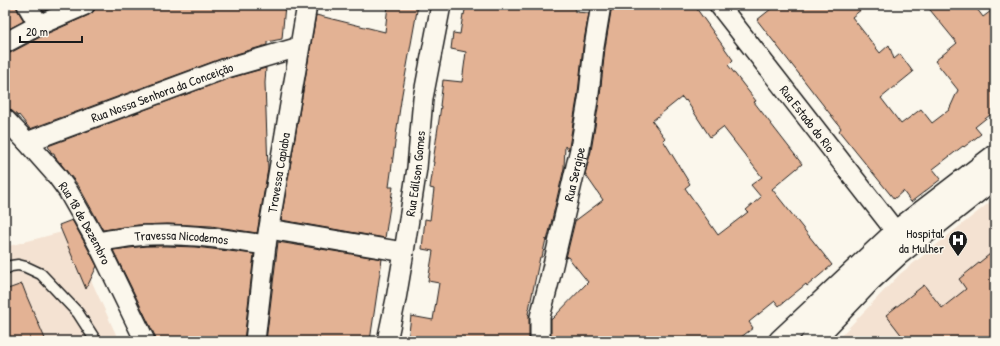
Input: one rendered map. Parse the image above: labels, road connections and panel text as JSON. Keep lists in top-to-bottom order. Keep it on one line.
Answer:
{"streets":{"street":["Rua Nossa Senhora da Conceição","Rua Estado do Rio","Travessa Capiaba","Rua Edilson Gomes","Rua Sergipe","Rua 18 de Dezembro","Travessa Nicodemos"]},"crossings":[["Rua Nossa Senhora da Conceição","Travessa Capiaba"],["Rua Nossa Senhora da Conceição","Rua 18 de Dezembro"],["Travessa Capiaba","Travessa Nicodemos"],["Rua Edilson Gomes","Travessa Nicodemos"],["Rua 18 de Dezembro","Travessa Nicodemos"]],"places":{"hospital":["Hospital da Mulher"]},"scale_bar":"20 m"}
